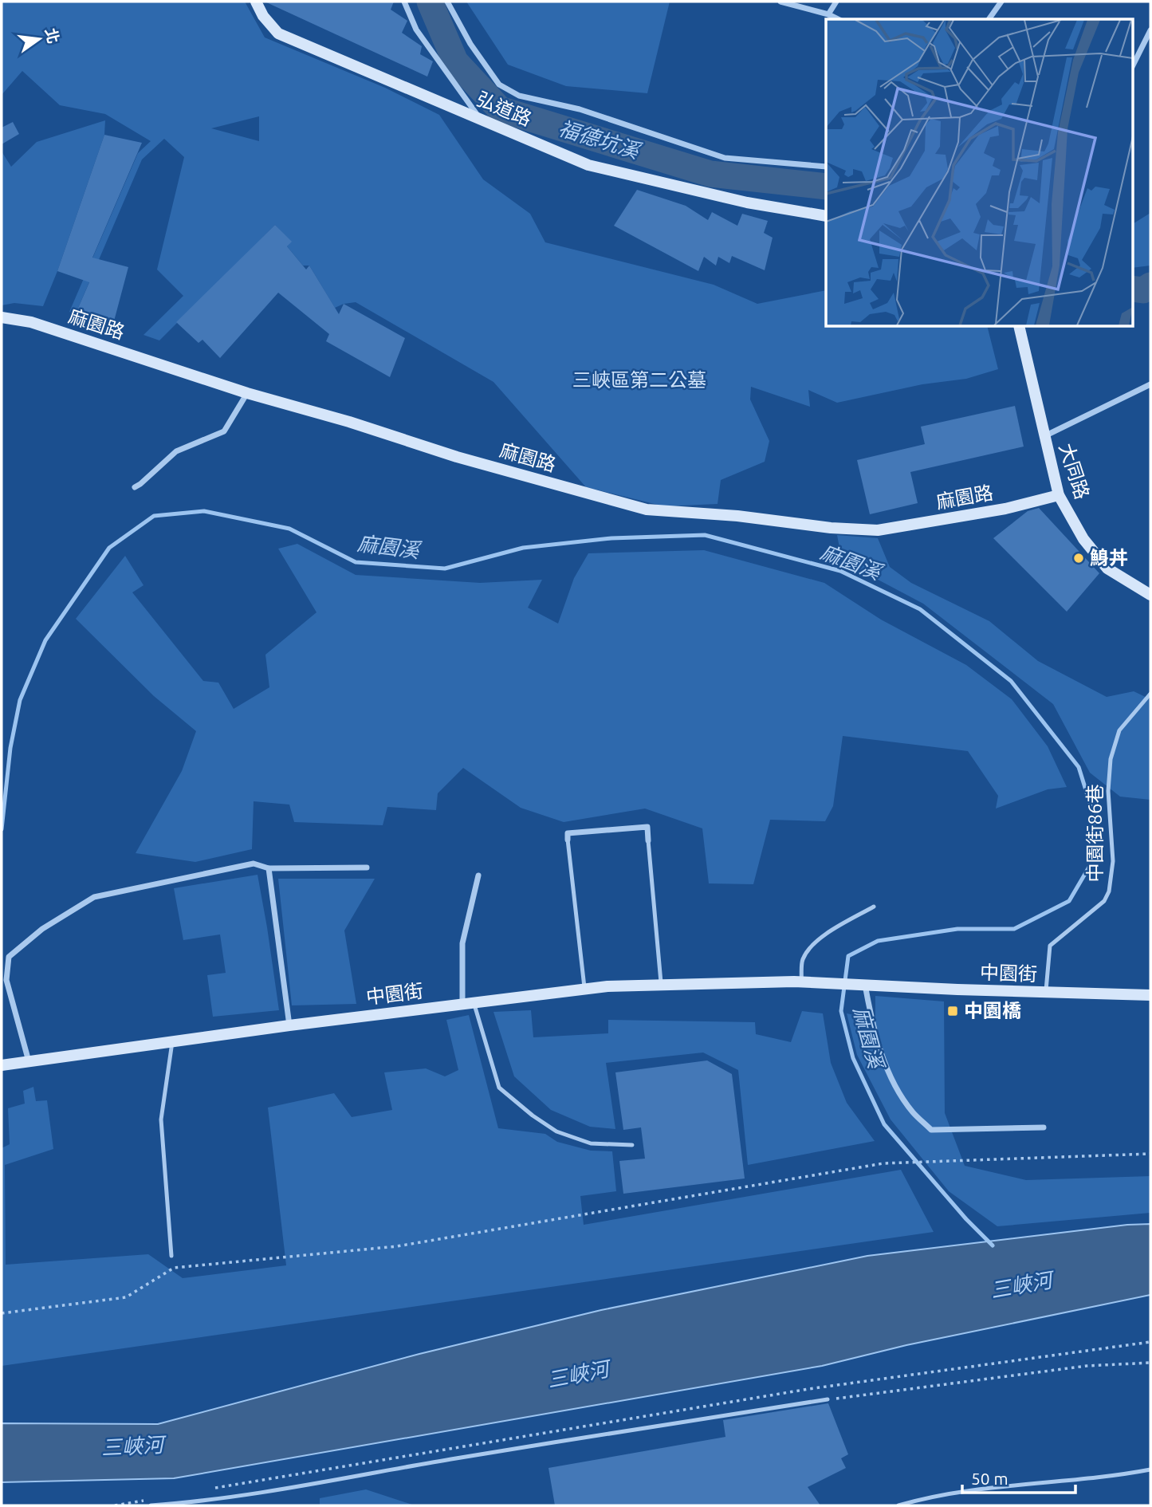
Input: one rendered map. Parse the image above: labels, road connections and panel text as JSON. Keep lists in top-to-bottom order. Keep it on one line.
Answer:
{"streets":{"street":["弘道路","麻園路","大同路","中園街"],"lane":["中園街86巷"]},"crossings":[["麻園路","大同路"],["中園街86巷","中園街"]],"water":["福德坑溪","麻園溪","三峽河"],"parks":["三峽區第二公墓"],"places":{"other":["鯓丼"],"transit":["中園橋"]},"scale_bar":"50 m","north":"right"}
